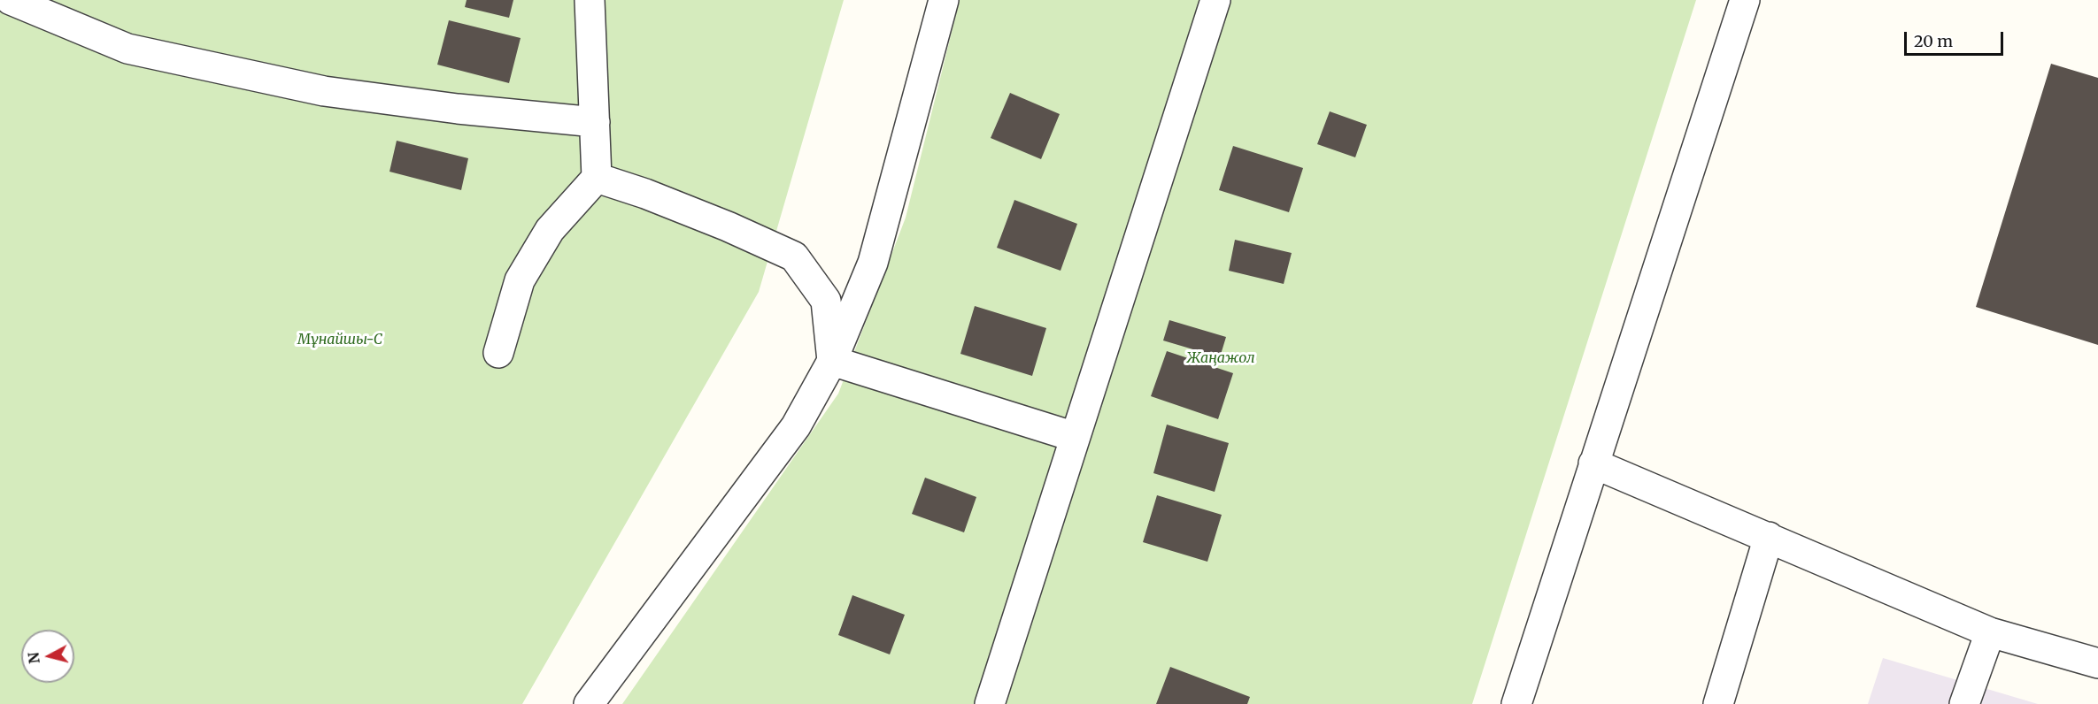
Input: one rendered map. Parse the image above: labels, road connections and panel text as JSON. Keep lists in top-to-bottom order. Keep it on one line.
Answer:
{"parks":["Мұнайшы-С","Жаңажол"],"scale_bar":"20 m","north":"left"}
